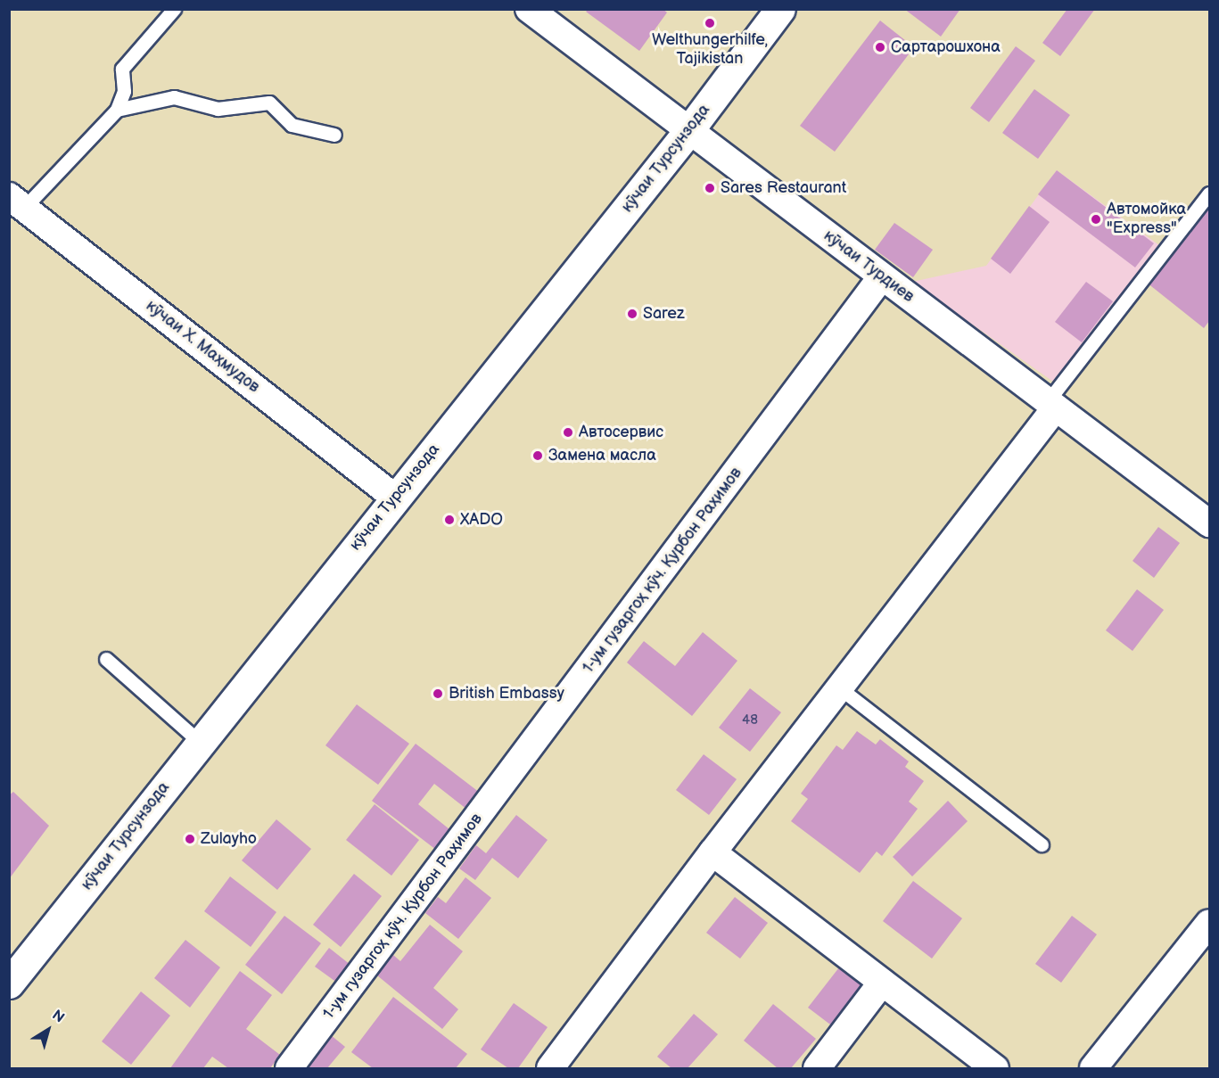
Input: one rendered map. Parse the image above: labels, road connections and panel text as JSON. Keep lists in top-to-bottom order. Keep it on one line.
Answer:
{"streets":{"main road":["кӯчаи Турсунзода"],"street":["кӯчаи Турдиев","кӯчаи Х. Маҳмудов","1-ум гузаргоҳ кӯч. Қурбон Раҳимов"]},"crossings":[["кӯчаи Турсунзода","кӯчаи Турдиев"],["кӯчаи Турсунзода","кӯчаи Х. Маҳмудов"],["кӯчаи Турдиев","1-ум гузаргоҳ кӯч. Қурбон Раҳимов"]],"places":["Welthungerhilfe, Tajikistan","Сартарошхона","Sares Restaurant","Автомойка \"Express\"","Sarez","Автосервис","Замена масла","XADO","British Embassy","Zulayho"],"house_numbers":["48"],"north":"top right"}
